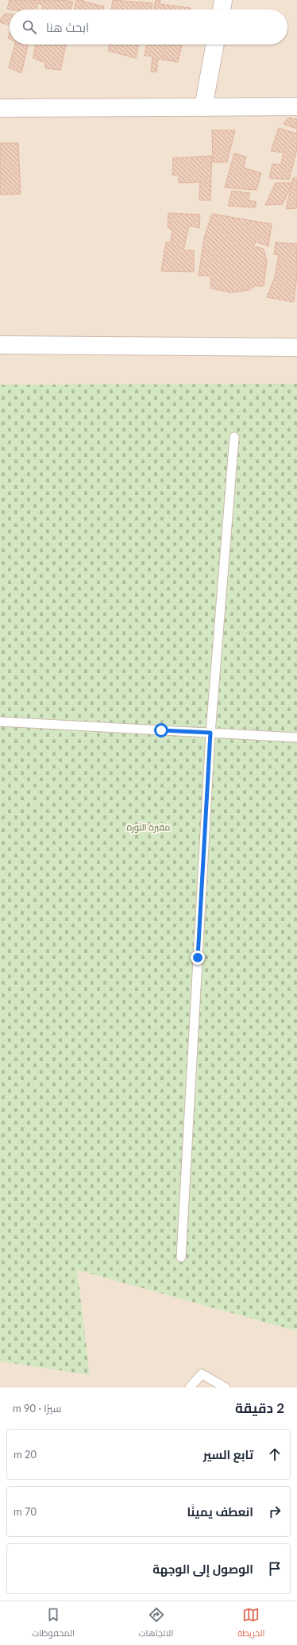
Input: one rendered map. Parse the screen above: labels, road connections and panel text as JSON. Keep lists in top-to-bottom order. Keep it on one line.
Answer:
{"parks":["مقبرة الثورة"],"page":{"search":"ابحث هنا","heading":["2 دقيقة","سيرًا · 90 m"],"list":[["تابع السير","20 m"],["انعطف يمينًا","70 m"],"الوصول إلى الوجهة"],"nav":["الخريطة","الاتجاهات","المحفوظات"]}}
